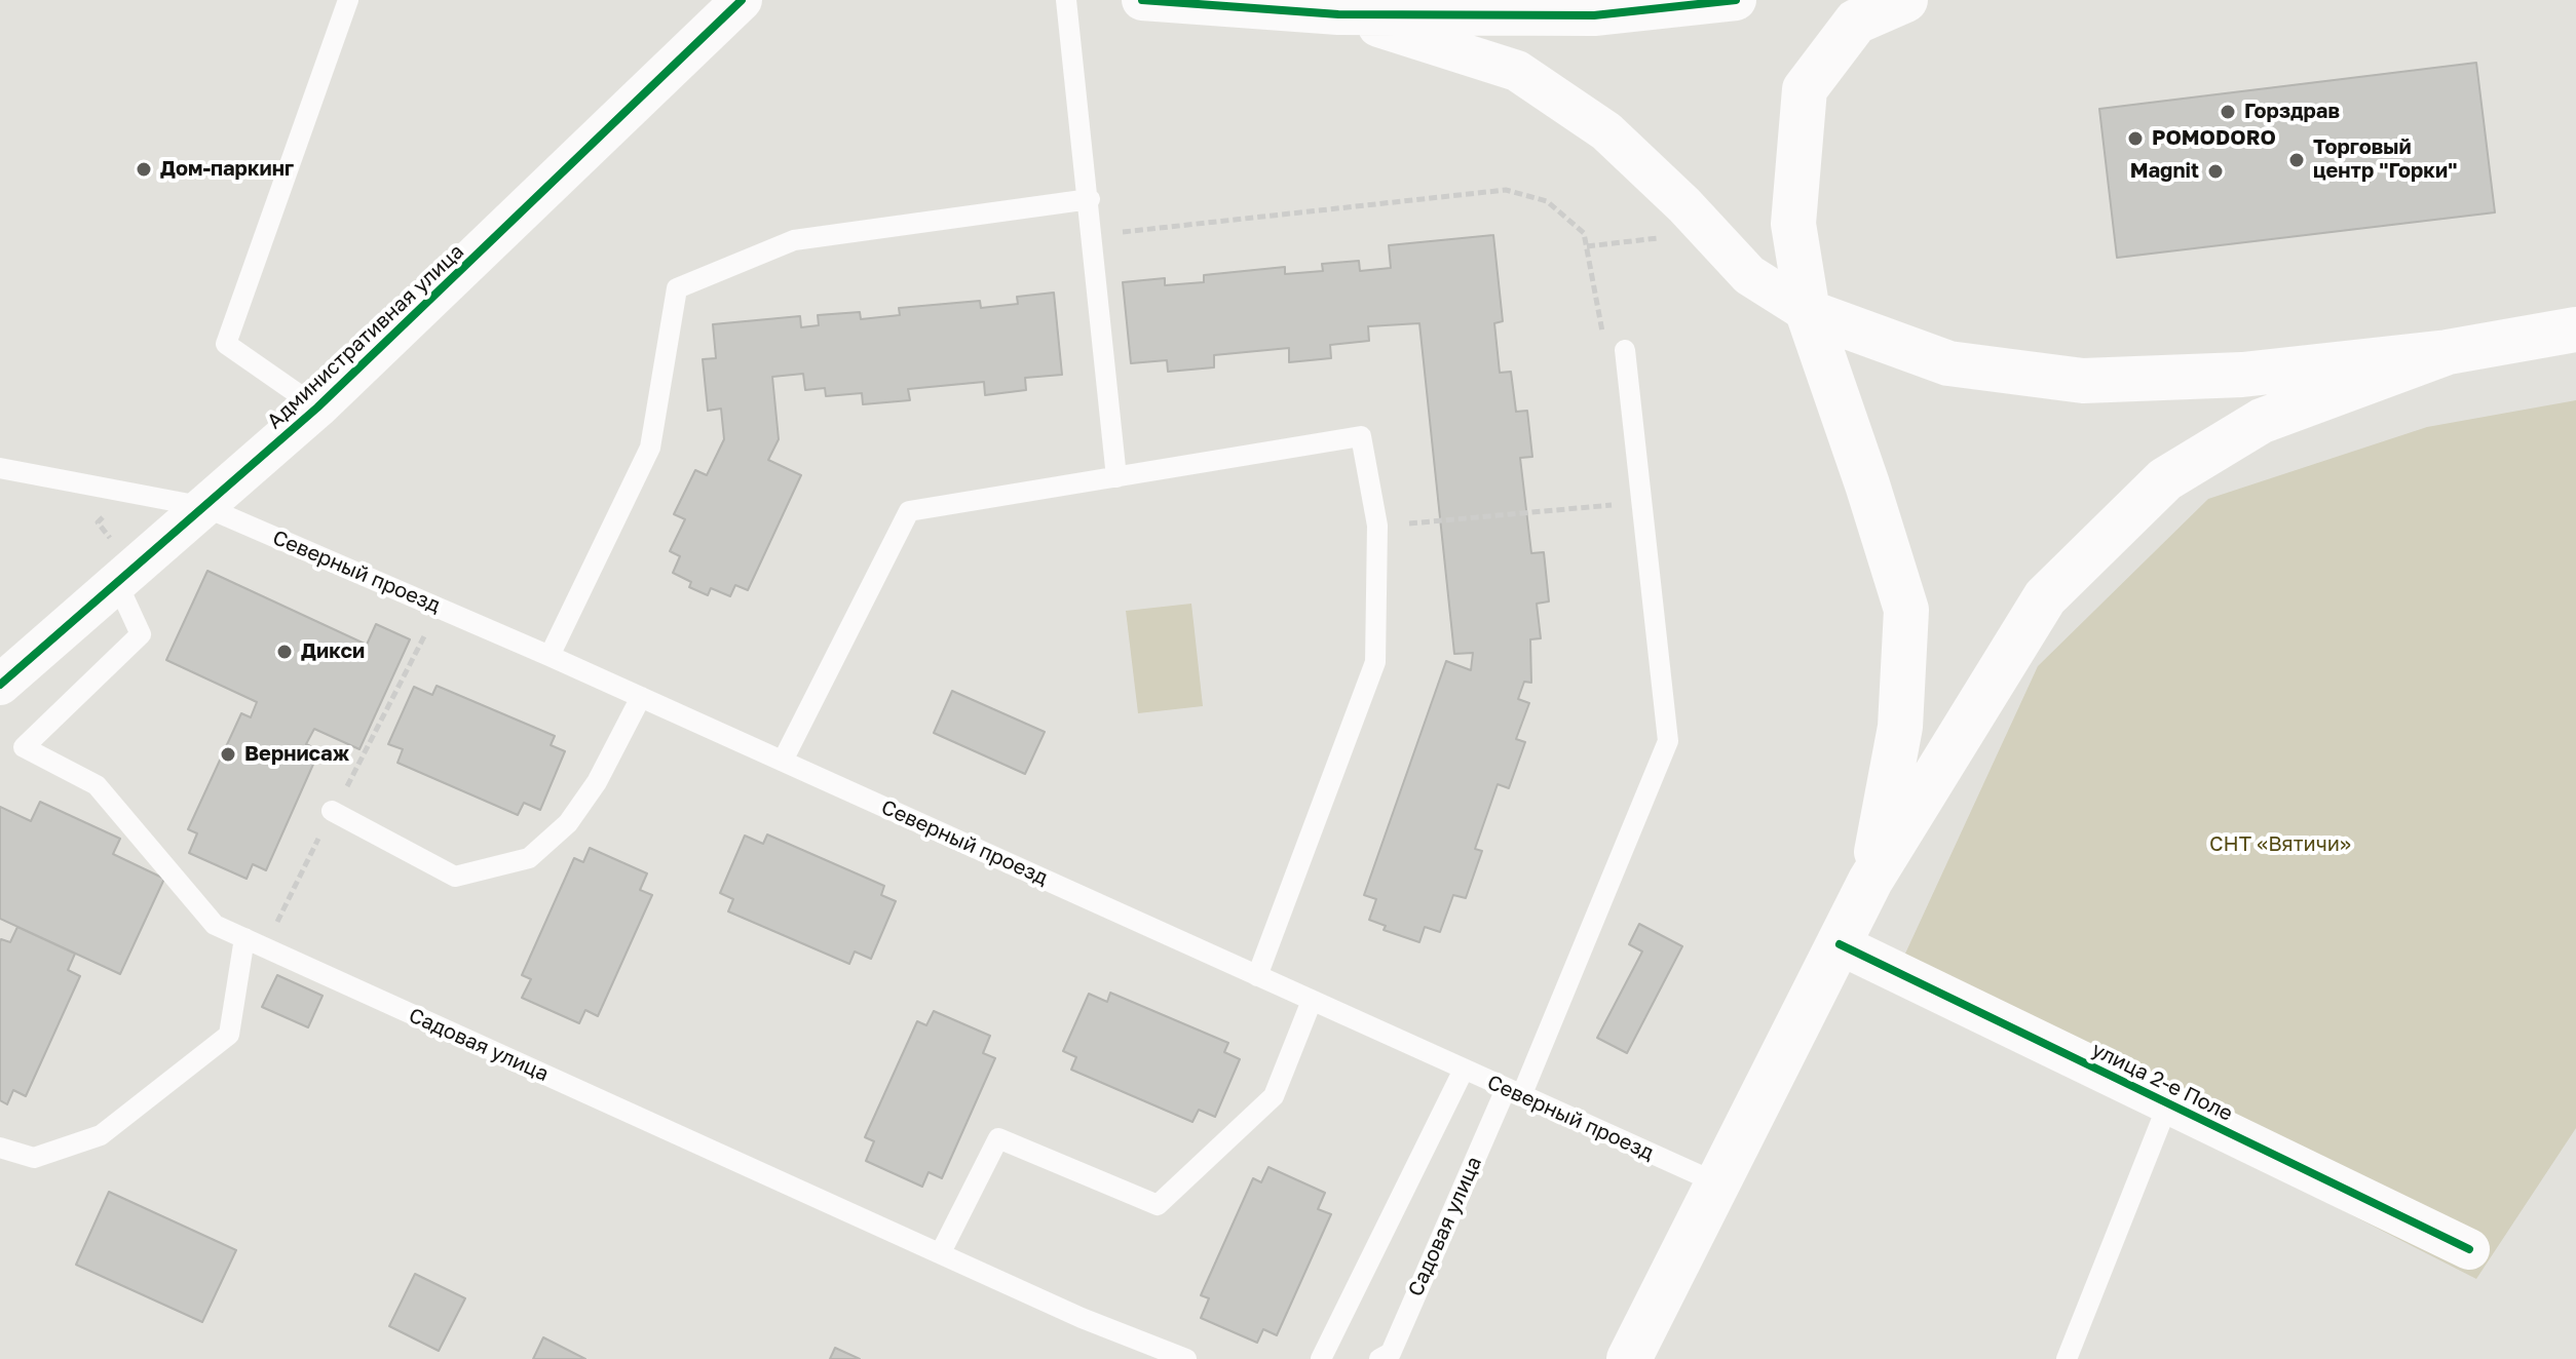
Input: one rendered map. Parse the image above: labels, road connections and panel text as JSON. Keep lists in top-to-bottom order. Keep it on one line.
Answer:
{"streets":{"street":["Административная улица","улица 2-е Поле"],"lane":["Северный проезд","Садовая улица"]},"crossings":[["Административная улица","Северный проезд"],["Административная улица","Садовая улица"],["Северный проезд","Садовая улица"]],"parks":["СНТ «Вятичи»"],"places":["Горздрав","POMODORO","Торговый центр \"Горки\"","Дом-паркинг","Magnit","Дикси","Вернисаж"]}
